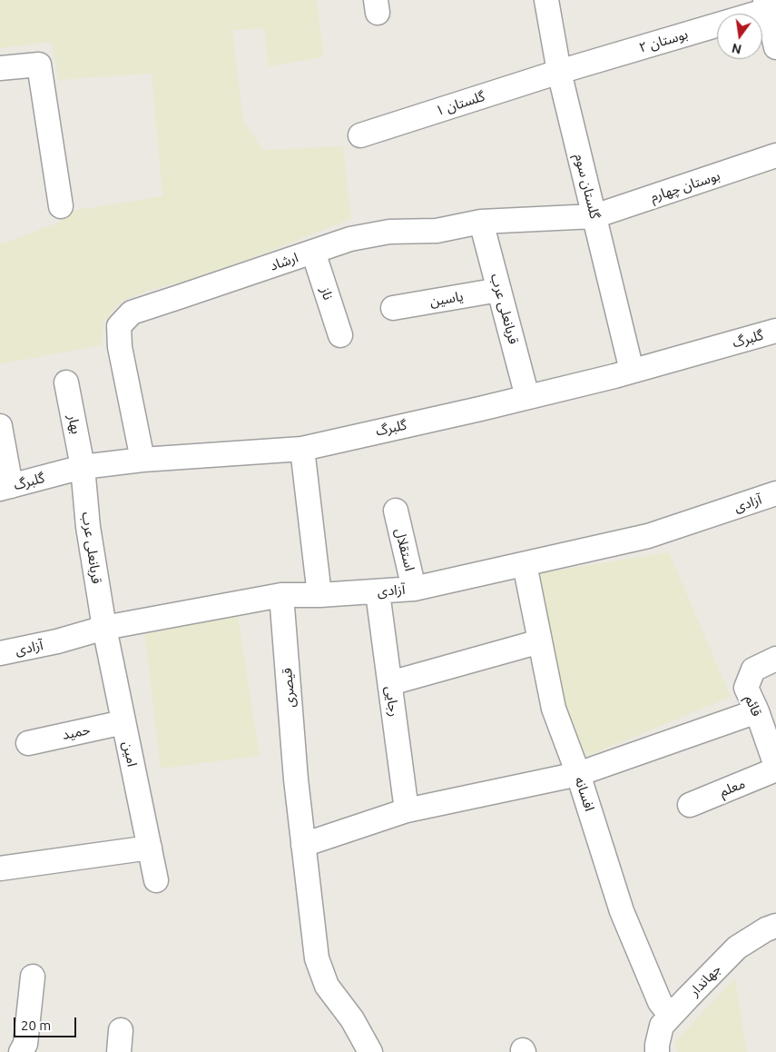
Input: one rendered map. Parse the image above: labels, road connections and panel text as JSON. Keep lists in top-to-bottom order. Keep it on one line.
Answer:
{"streets":{"street":["بوستان ۲","گلستان ۱","گلستان سوم","بوستان چهارم","ارشاد","ناز","یاسین","قربانعلی عرب","گلبرگ","بهار","آزادی","استقلال","قیصری","رجایی","قائم","حمید","امین","معلم","افسانه","جهاندار"]},"crossings":[["بوستان ۲","گلستان ۱"],["بوستان ۲","گلستان سوم"],["گلستان ۱","گلستان سوم"],["گلستان سوم","بوستان چهارم"],["گلستان سوم","ارشاد"],["گلستان سوم","گلبرگ"],["بوستان چهارم","ارشاد"],["ارشاد","ناز"],["ارشاد","قربانعلی عرب"],["ارشاد","گلبرگ"],["یاسین","قربانعلی عرب"],["قربانعلی عرب","گلبرگ"],["قربانعلی عرب","بهار"],["قربانعلی عرب","آزادی"],["قربانعلی عرب","امین"],["گلبرگ","بهار"],["آزادی","استقلال"],["آزادی","قیصری"],["آزادی","رجایی"],["آزادی","امین"],["آزادی","افسانه"],["حمید","امین"],["افسانه","جهاندار"]],"scale_bar":"20 m","north":"bottom"}
